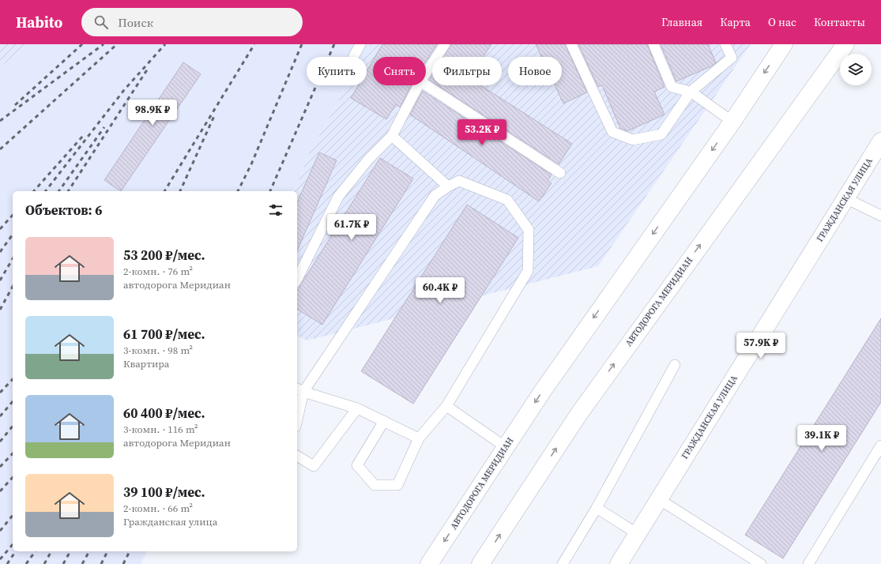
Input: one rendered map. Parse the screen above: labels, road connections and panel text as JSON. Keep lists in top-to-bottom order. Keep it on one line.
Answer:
{"streets":{"main road":["ГРАЖДАНСКАЯ УЛИЦА","АВТОДОРОГА МЕРИДИАН"]},"page":{"header":"Habito","search":"Поиск","nav":["Главная","Карта","О нас","Контакты"],"chip":["Купить","Снять","Фильтры","Новое"],"price":["98.9K ₽","53.2K ₽","61.7K ₽","60.4K ₽","57.9K ₽","39.1K ₽"],"heading":"Объектов: 6","list":[{"name":"53 200 ₽/мес.","note":"2-комн. · 76 m² · автодорога Меридиан"},{"name":"61 700 ₽/мес.","note":"3-комн. · 98 m² · Квартира"},{"name":"60 400 ₽/мес.","note":"3-комн. · 116 m² · автодорога Меридиан"},{"name":"39 100 ₽/мес.","note":"2-комн. · 66 m² · Гражданская улица"}]}}
